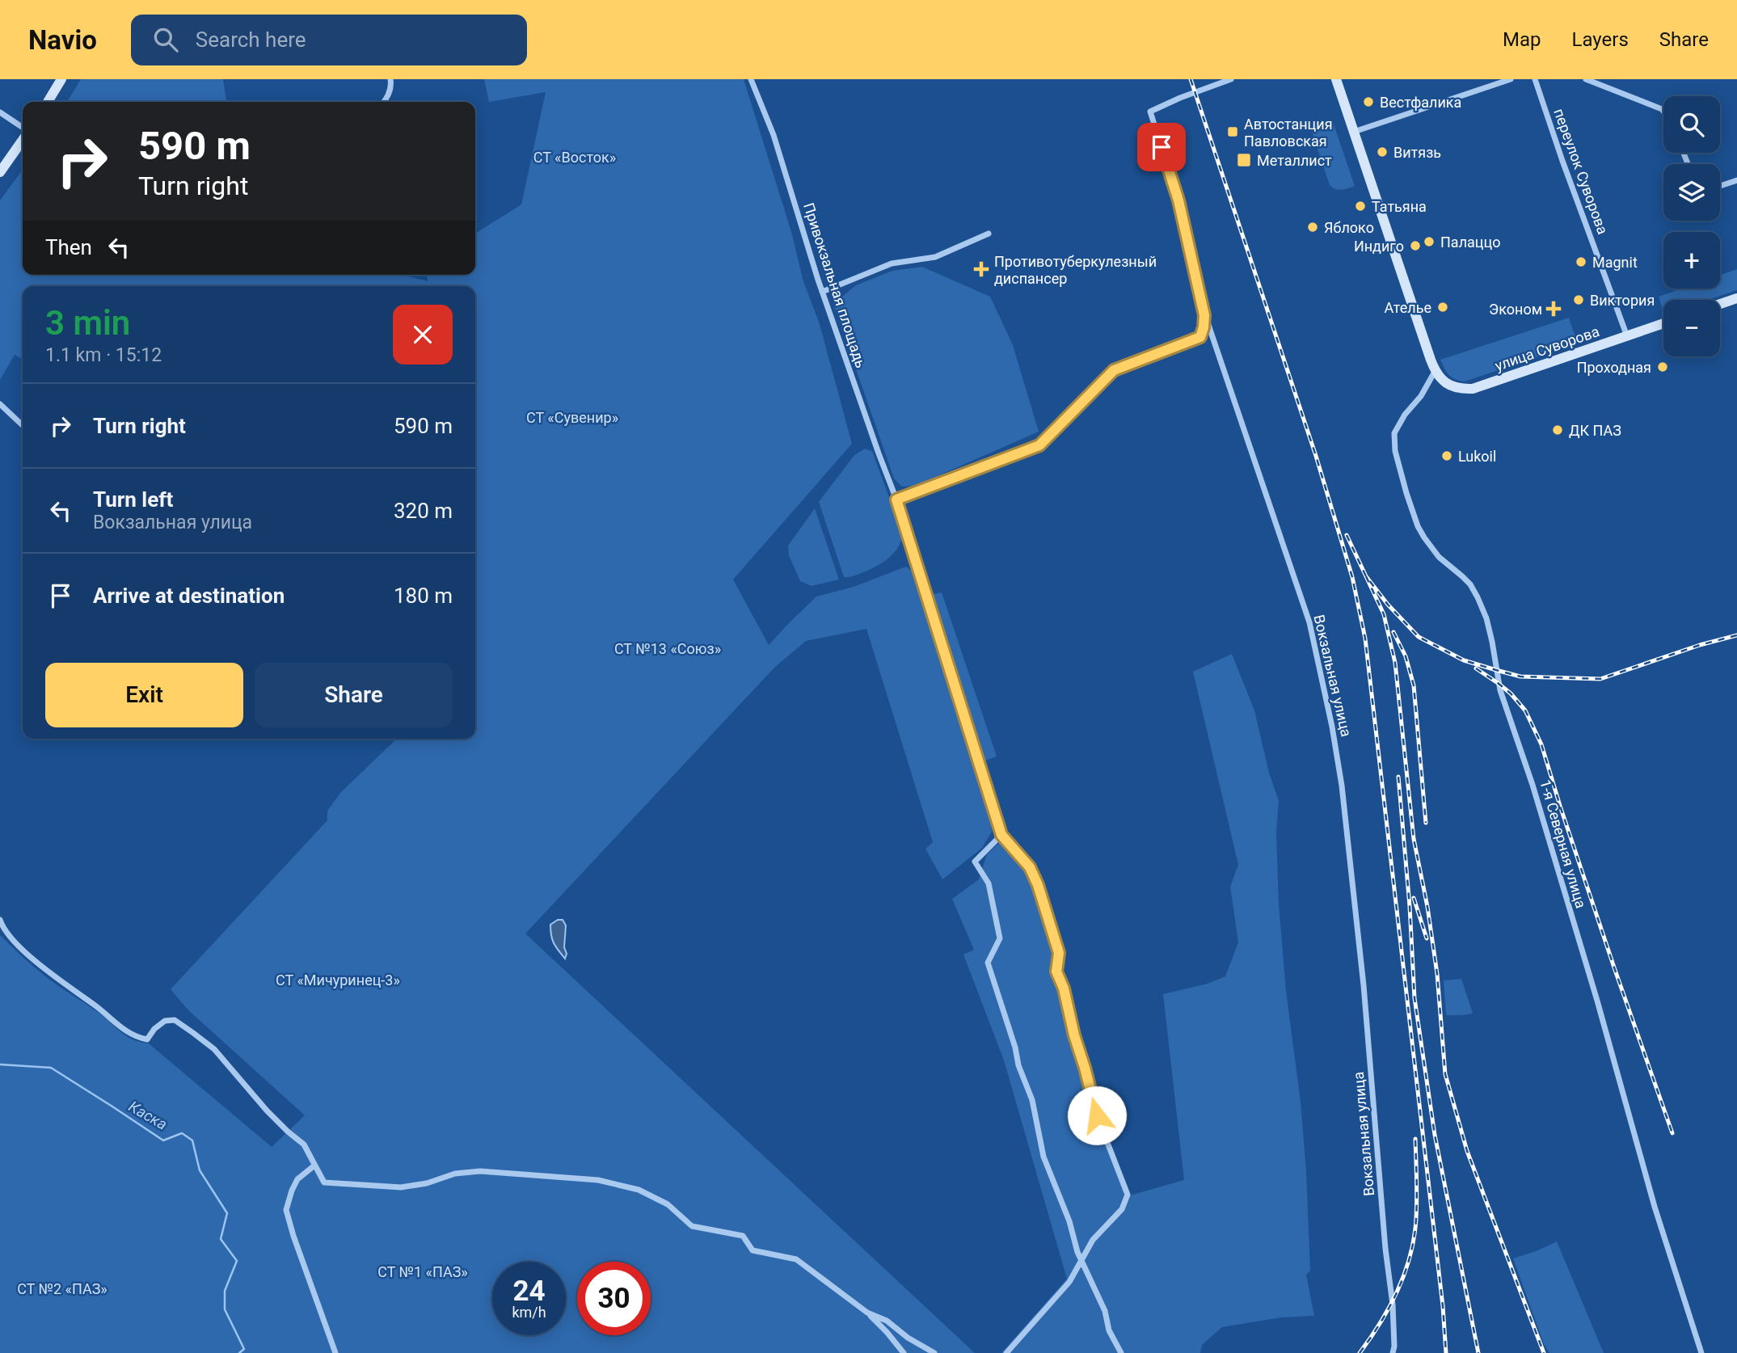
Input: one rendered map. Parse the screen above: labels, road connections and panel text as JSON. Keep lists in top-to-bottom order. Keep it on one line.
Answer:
{"streets":{"street":["переулок Суворова","Привокзальная площадь","улица Суворова","Вокзальная улица","1-я Северная улица"]},"crossings":[["переулок Суворова","улица Суворова"],["улица Суворова","1-я Северная улица"]],"water":["Каска"],"parks":["СТ «Восток»","СТ «Сувенир»","СТ №13 «Союз»","СТ «Мичуринец-3»","СТ №1 «ПАЗ»","СТ №2 «ПАЗ»"],"places":{"other":["Вестфалика","Витязь","Татьяна","Яблоко","Палаццо","Индиго","Magnit","Виктория","Ателье","Проходная","ДК ПАЗ","Lukoil"],"transit":["Автостанция Павловская","Металлист"],"health":["Противотуберкулезный диспансер","Эконом"]},"page":{"header":"Navio","search":"Search here","nav":["Map","Layers","Share"],"map_buttons":["+","−"],"turn":["590 m","Turn right"],"then":"Then","heading":["3 min","1.1 km · 15:12"],"list":[{"name":"Turn right","value":"590 m"},{"name":"Turn left","note":"Вокзальная улица","value":"320 m"},{"name":"Arrive at destination","value":"180 m"}],"buttons":["Exit","Share"],"speed":"24 km/h","limit":"30"}}
